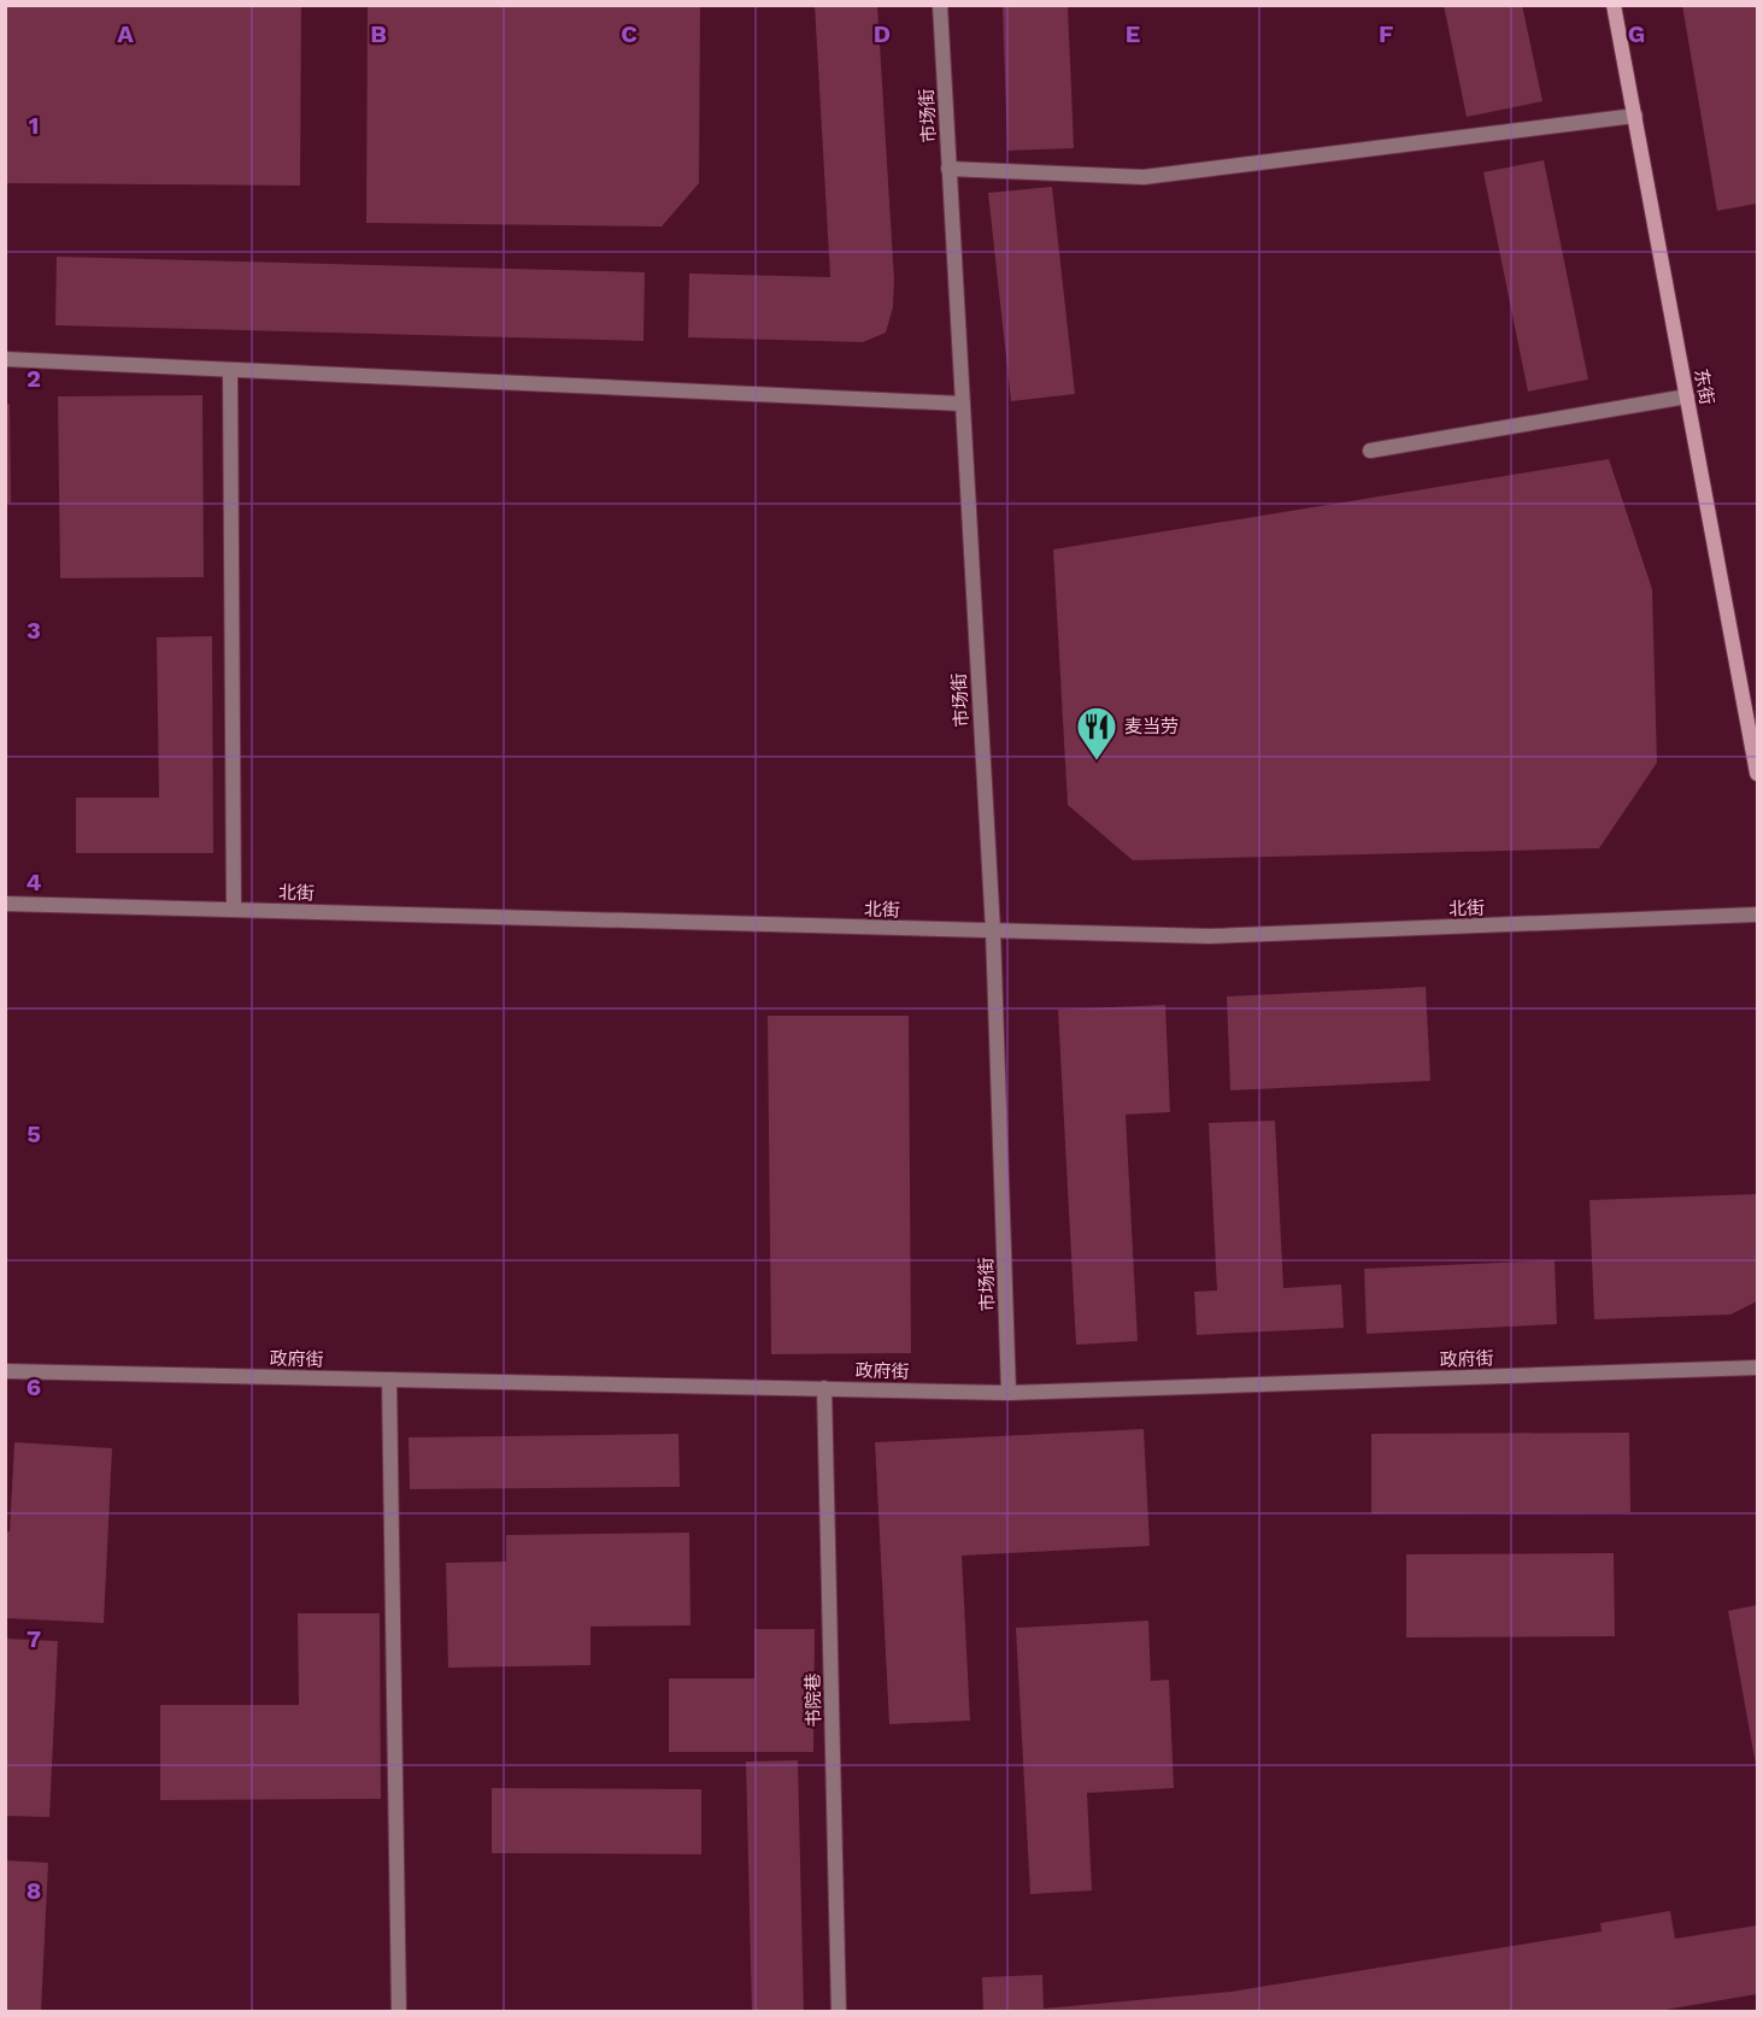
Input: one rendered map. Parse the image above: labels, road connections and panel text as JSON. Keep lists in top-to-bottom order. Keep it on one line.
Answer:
{"streets":{"street":["市场街","东街","北街","政府街","书院巷"]},"crossings":[["市场街","北街"],["市场街","政府街"],["政府街","书院巷"]],"places":{"restaurant":["麦当劳"]},"grid":{"columns":["A","B","C","D","E","F","G"],"rows":["1","2","3","4","5","6","7","8"]}}
